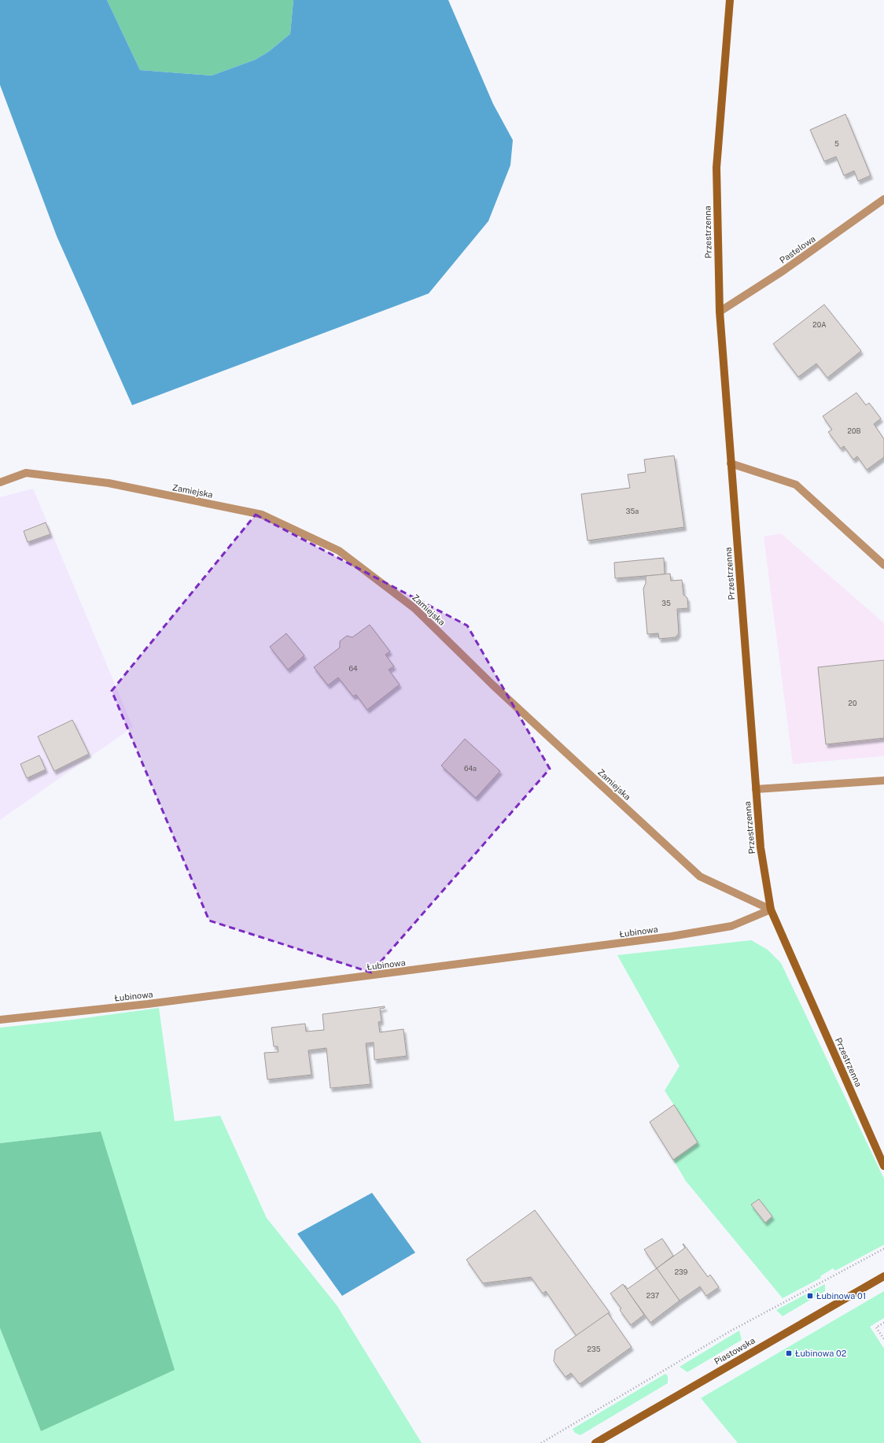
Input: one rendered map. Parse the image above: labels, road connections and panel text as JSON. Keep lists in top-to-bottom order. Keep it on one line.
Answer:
{"streets":{"street":["Przestrzenna","Pastelowa","Zamiejska","Łubinowa","Piastowska"]},"crossings":[["Przestrzenna","Pastelowa"],["Przestrzenna","Zamiejska"],["Przestrzenna","Łubinowa"],["Zamiejska","Łubinowa"]],"places":{"transit":["Łubinowa 01","Łubinowa 02"]},"house_numbers":["5","20A","20B","35a","35","64","20","64a","239","237","235"]}
